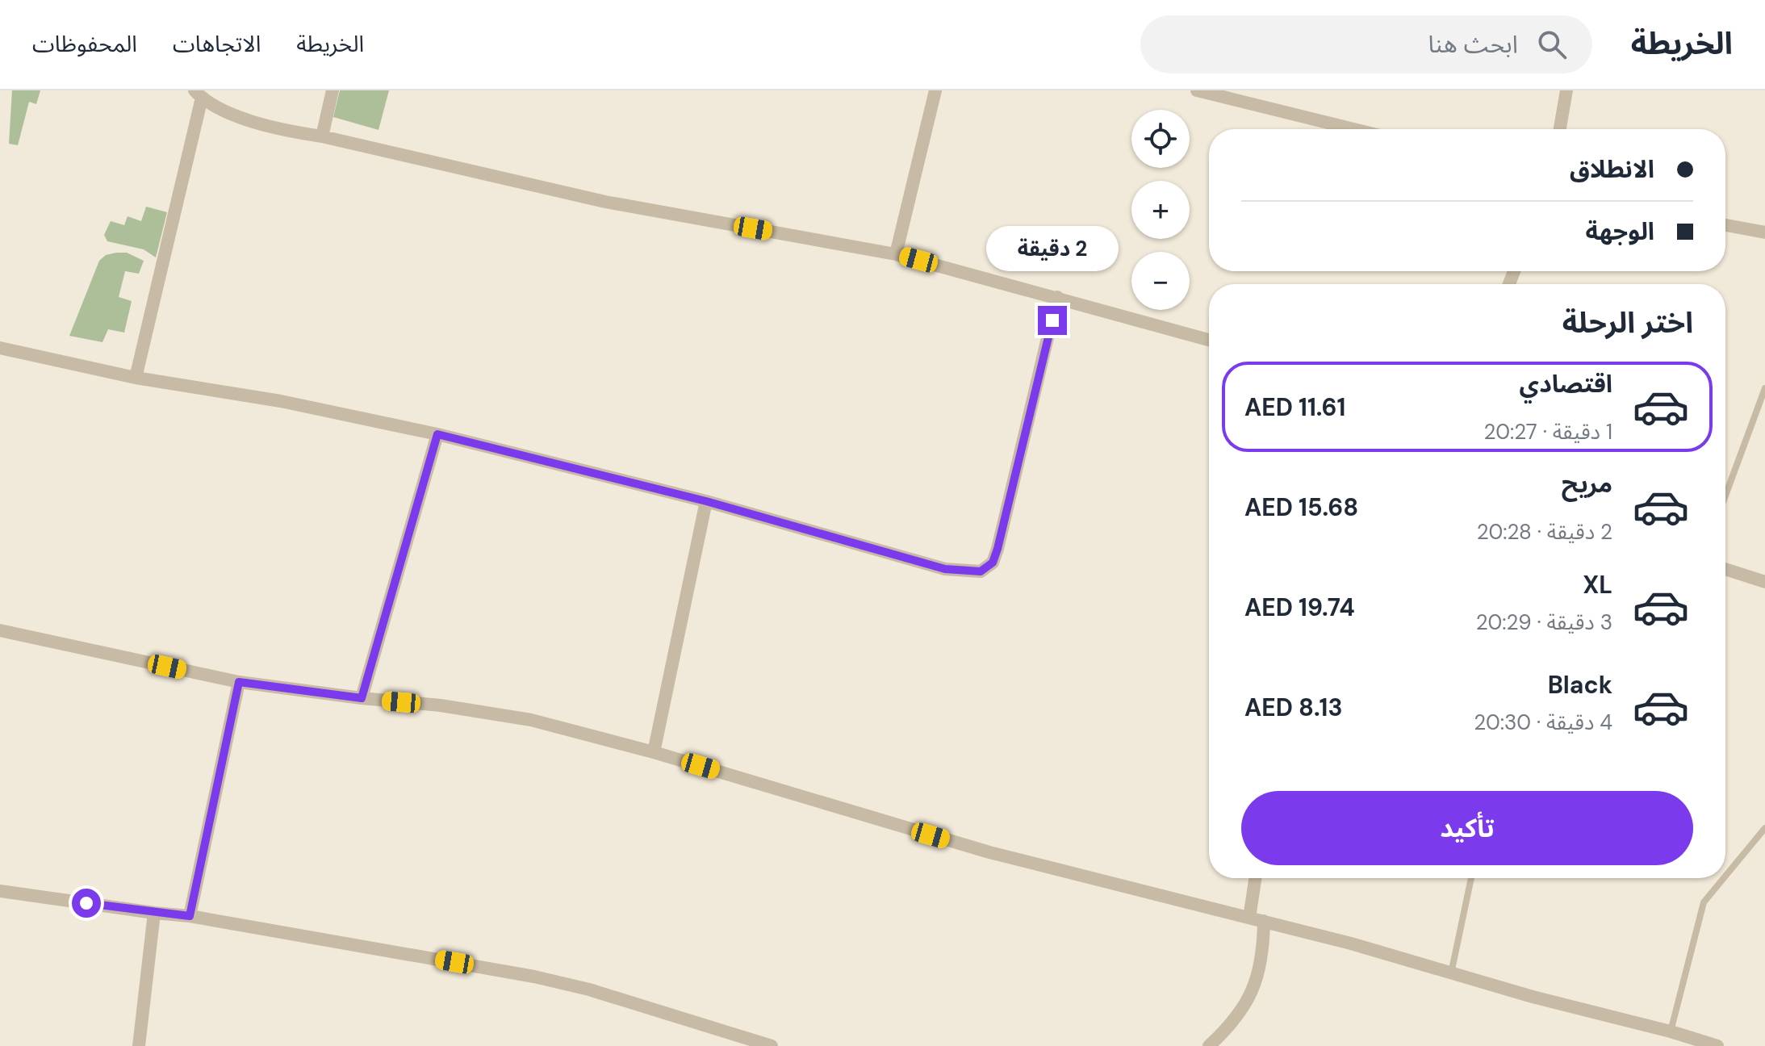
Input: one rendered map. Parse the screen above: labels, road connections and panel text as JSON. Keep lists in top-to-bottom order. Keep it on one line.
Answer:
{"page":{"header":"الخريطة","search":"ابحث هنا","nav":["الخريطة","الاتجاهات","المحفوظات"],"map_buttons":["+","−"],"banner":["الانطلاق","الوجهة"],"bubble":"2 دقيقة","heading":"اختر الرحلة","list":[{"name":"اقتصادي","note":"1 دقيقة · 20:27","value":"AED 11.61"},{"name":"مريح","note":"2 دقيقة · 20:28","value":"AED 15.68"},{"name":"XL","note":"3 دقيقة · 20:29","value":"AED 19.74"},{"name":"Black","note":"4 دقيقة · 20:30","value":"AED 8.13"}],"buttons":"تأكيد"}}
